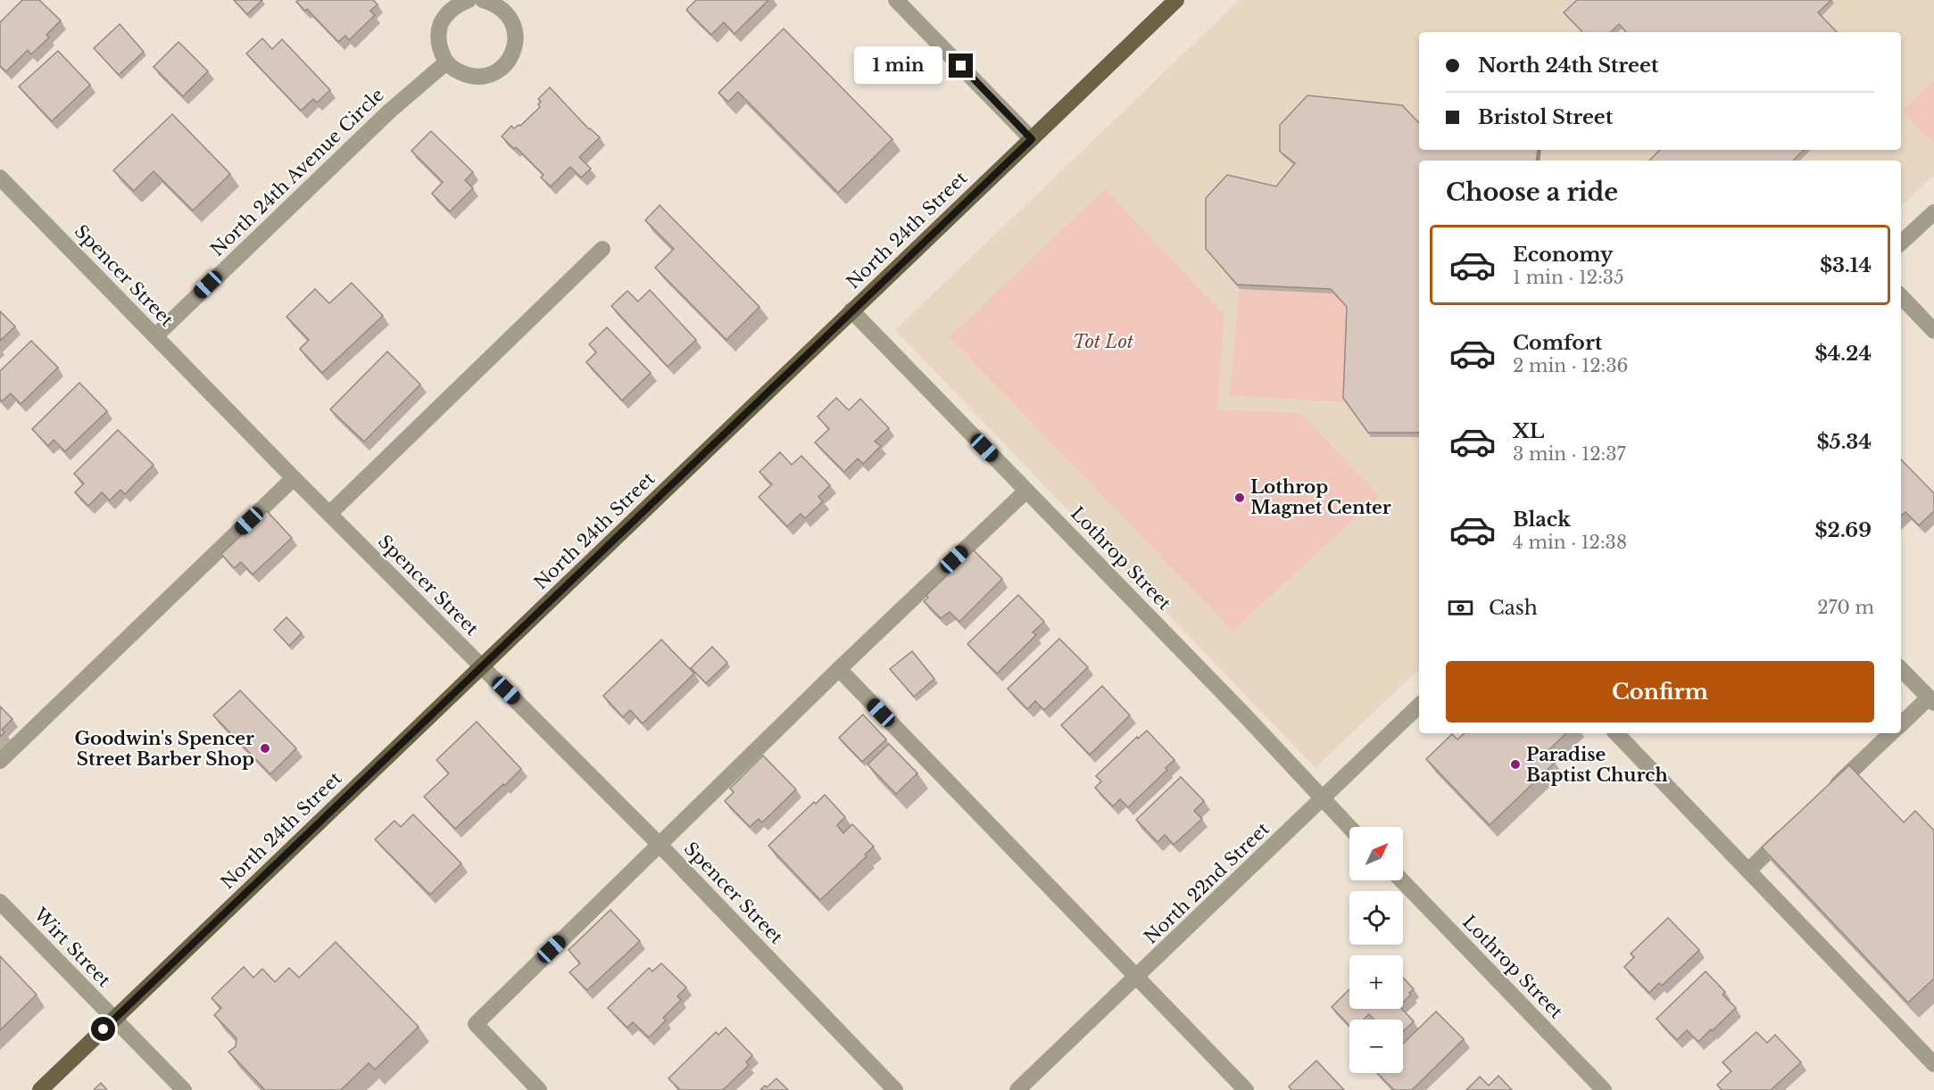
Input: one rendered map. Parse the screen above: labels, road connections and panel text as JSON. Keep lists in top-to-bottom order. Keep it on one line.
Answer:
{"streets":{"main road":["North 24th Street"],"street":["North 24th Avenue Circle","Spencer Street","Lothrop Street","North 22nd Street","Wirt Street"]},"crossings":[["North 24th Avenue Circle","Spencer Street"],["North 24th Street","Spencer Street"],["North 24th Street","Lothrop Street"],["North 24th Street","Wirt Street"],["Lothrop Street","North 22nd Street"]],"parks":["Tot Lot"],"places":["Lothrop Magnet Center","Goodwin's Spencer Street Barber Shop","Paradise Baptist Church"],"north":"top right","page":{"banner":["North 24th Street","Bristol Street"],"bubble":"1 min","heading":"Choose a ride","list":[{"name":"Economy","note":"1 min · 12:35","value":"$3.14"},{"name":"Comfort","note":"2 min · 12:36","value":"$4.24"},{"name":"XL","note":"3 min · 12:37","value":"$5.34"},{"name":"Black","note":"4 min · 12:38","value":"$2.69"}],"pay":["Cash","270 m"],"buttons":"Confirm","map_buttons":["+","−"]}}
